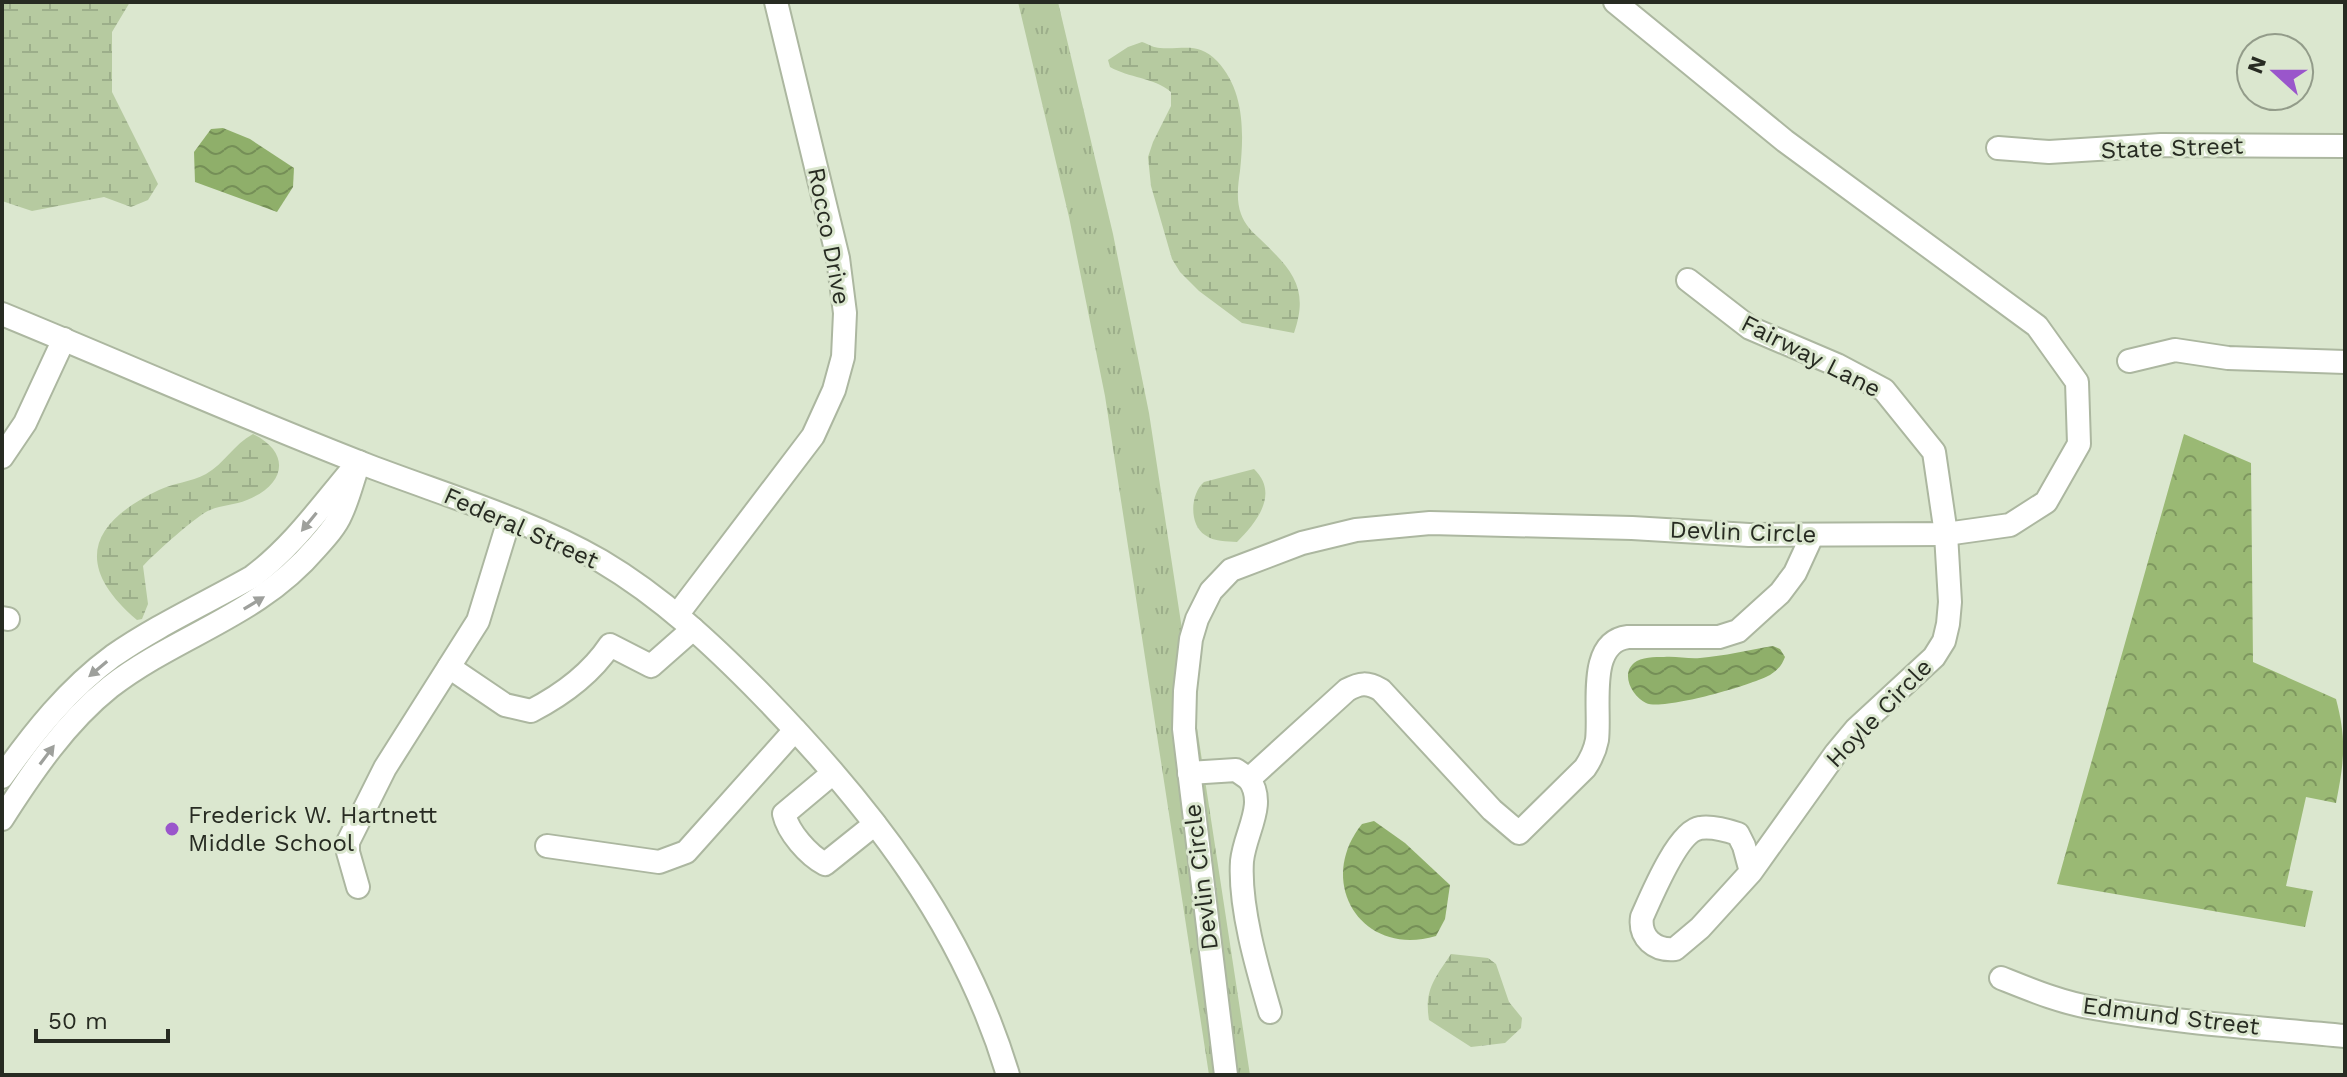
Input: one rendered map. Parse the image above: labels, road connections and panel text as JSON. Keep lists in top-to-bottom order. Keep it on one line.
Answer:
{"streets":{"street":["State Street","Rocco Drive","Fairway Lane","Federal Street","Devlin Circle","Hoyle Circle","Edmund Street"]},"crossings":[["Rocco Drive","Federal Street"],["Fairway Lane","Devlin Circle"],["Fairway Lane","Hoyle Circle"],["Devlin Circle","Hoyle Circle"]],"places":["Frederick W. Hartnett Middle School"],"scale_bar":"50 m","north":"left"}
